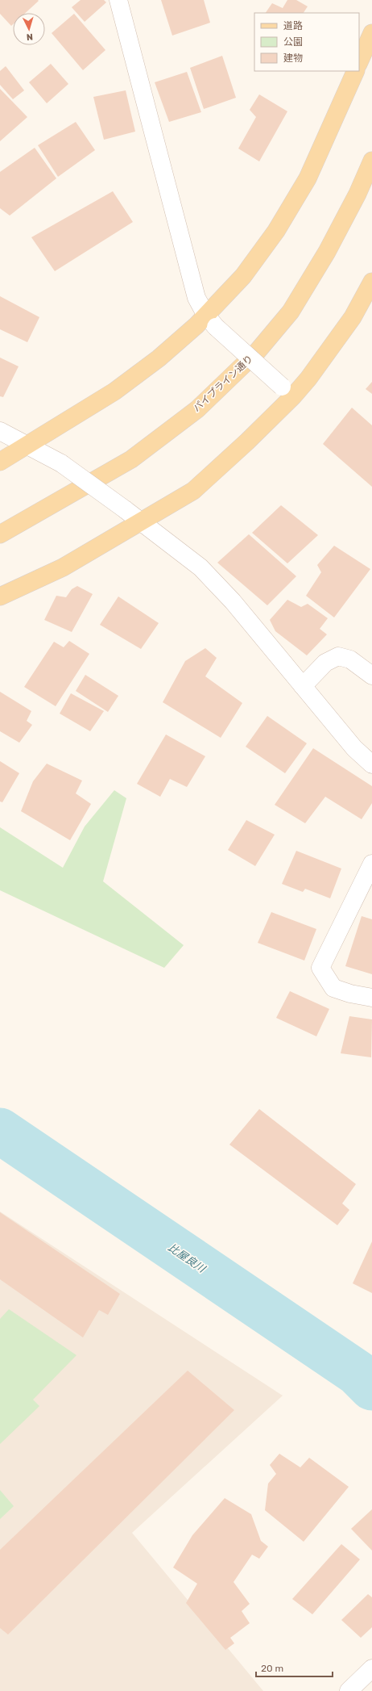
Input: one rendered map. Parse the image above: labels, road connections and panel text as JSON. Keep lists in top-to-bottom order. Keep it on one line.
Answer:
{"streets":{"main road":["パイプライン通り"]},"water":["比屋良川"],"legend":["道路","公園","建物"],"scale_bar":"20 m","north":"bottom"}
